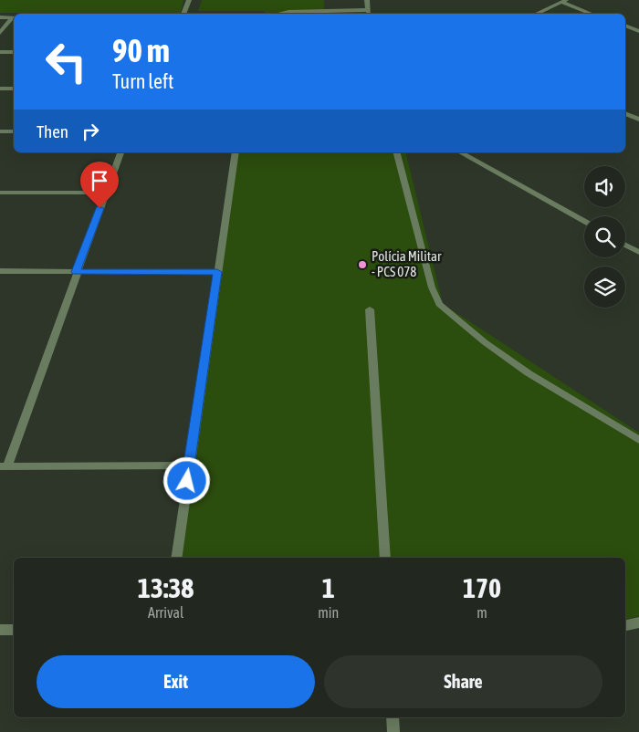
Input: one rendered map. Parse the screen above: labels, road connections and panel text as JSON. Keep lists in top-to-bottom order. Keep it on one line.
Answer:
{"places":["Polícia Militar - PCS 078"],"page":{"turn":["90 m","Turn left"],"then":"Then","eta":["13:38","Arrival","1","min","170","m"],"buttons":["Exit","Share"]}}
